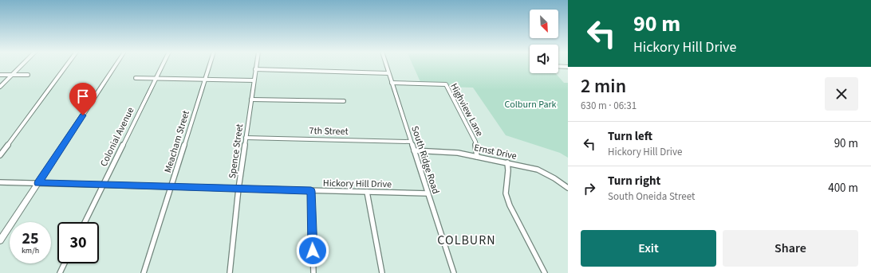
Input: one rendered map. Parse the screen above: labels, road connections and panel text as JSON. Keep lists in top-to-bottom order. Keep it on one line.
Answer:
{"streets":{"street":["Highview Lane","7th Street","Colonial Avenue","Meacham Street","Spence Street","Ernst Drive","South Ridge Road","Hickory Hill Drive"]},"crossings":[["Highview Lane","Ernst Drive"],["Highview Lane","South Ridge Road"],["7th Street","Spence Street"],["7th Street","South Ridge Road"],["Colonial Avenue","Hickory Hill Drive"],["Meacham Street","Hickory Hill Drive"],["Spence Street","Hickory Hill Drive"],["Ernst Drive","South Ridge Road"],["South Ridge Road","Hickory Hill Drive"]],"districts":["COLBURN"],"parks":["Colburn Park"],"north":"bottom right","page":{"turn":["90 m","Hickory Hill Drive"],"heading":["2 min","630 m · 06:31"],"list":[{"name":"Turn left","note":"Hickory Hill Drive","value":"90 m"},{"name":"Turn right","note":"South Oneida Street","value":"400 m"}],"speed":"25 km/h","limit":"30","buttons":["Exit","Share"]}}
